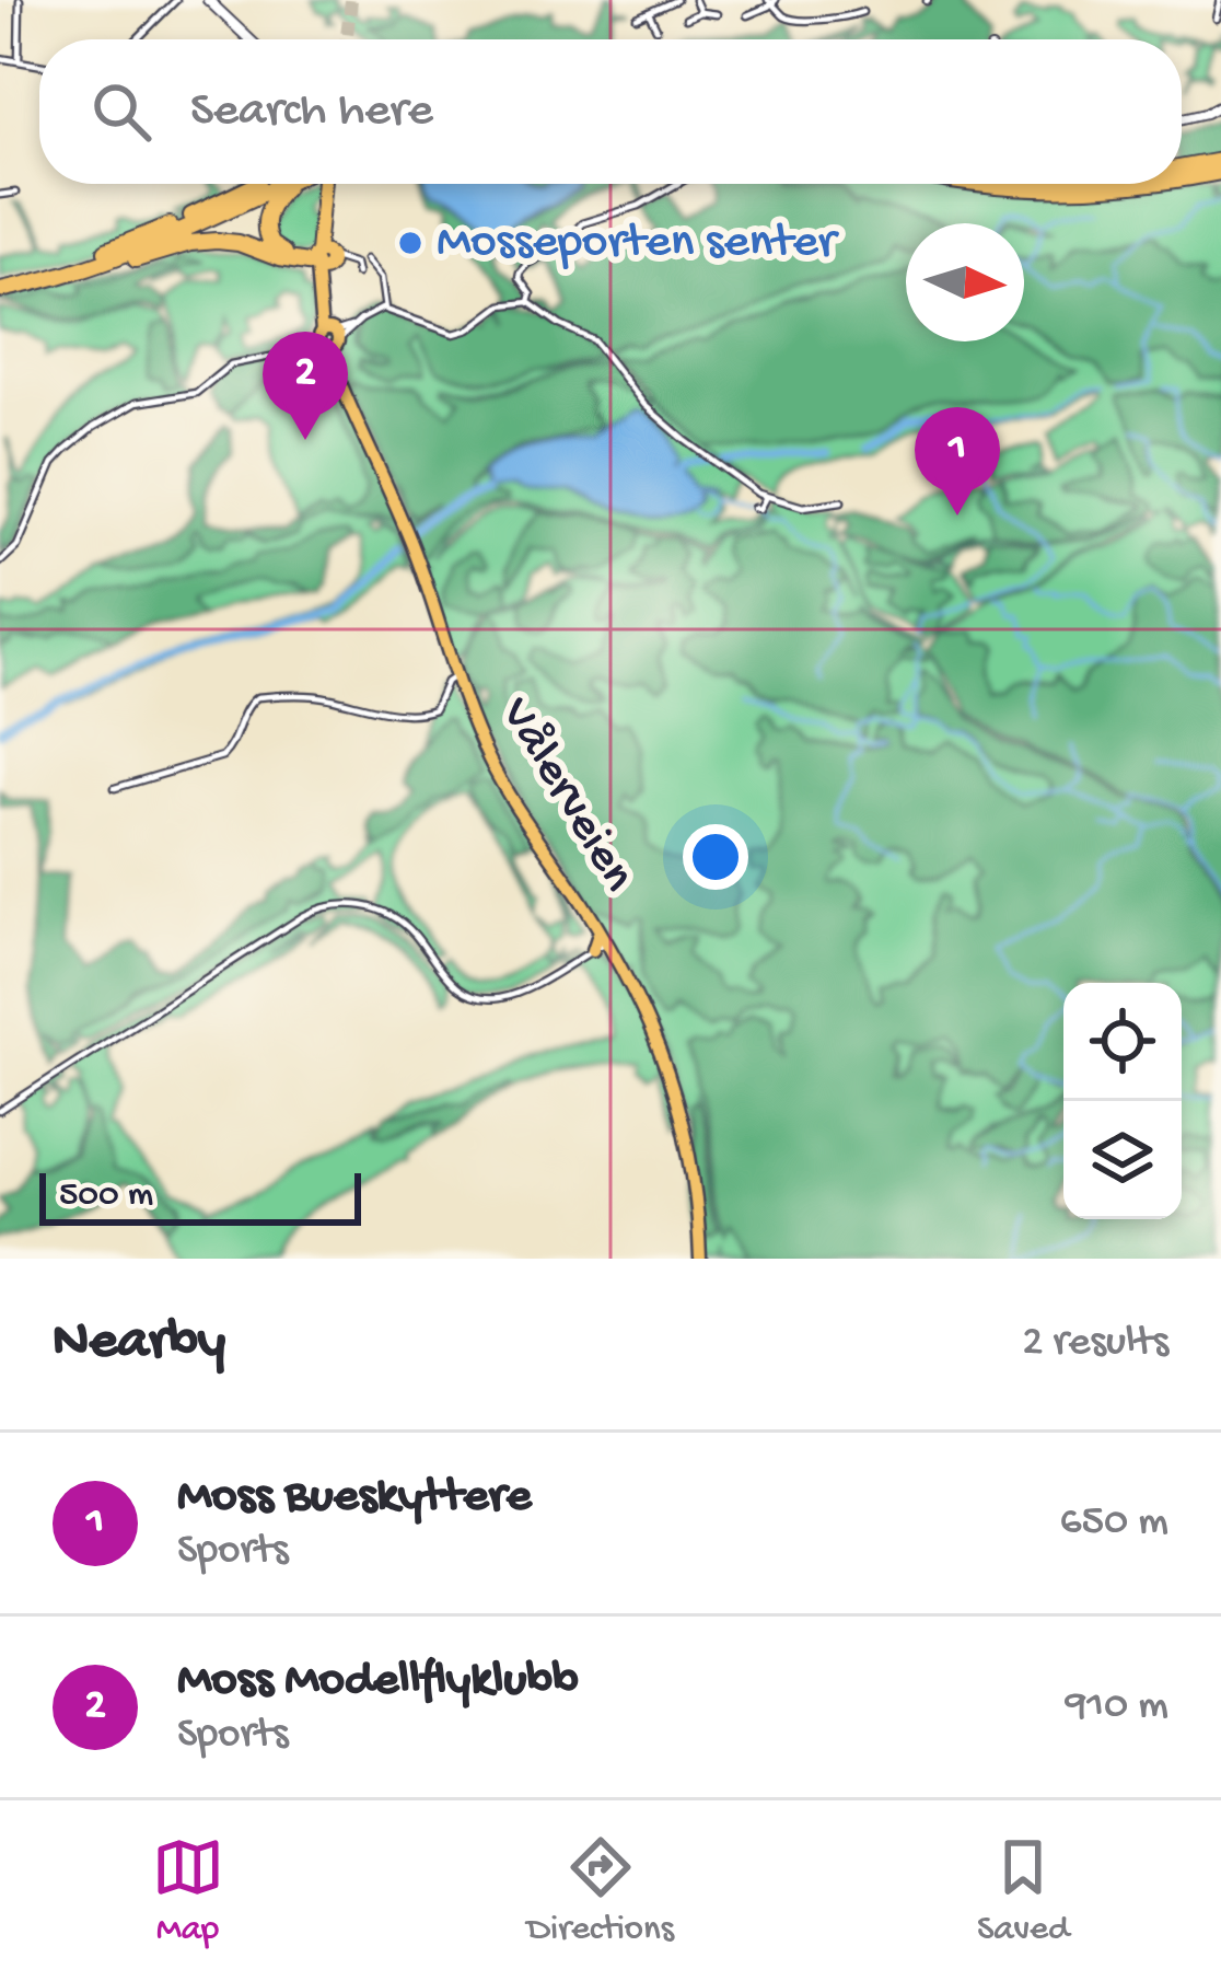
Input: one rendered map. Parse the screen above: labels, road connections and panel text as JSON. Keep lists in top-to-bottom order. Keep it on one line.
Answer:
{"streets":{"highway":["Vålerveien"]},"places":["Mosseporten senter"],"scale_bar":"500 m","north":"right","page":{"search":"Search here","pins":["2","1"],"scale":"500 m","heading":["Nearby","2 results"],"list":[{"mark":"1","name":"Moss Bueskyttere","note":"Sports","value":"650 m"},{"mark":"2","name":"Moss Modellflyklubb","note":"Sports","value":"910 m"}],"nav":["Map","Directions","Saved"]}}
